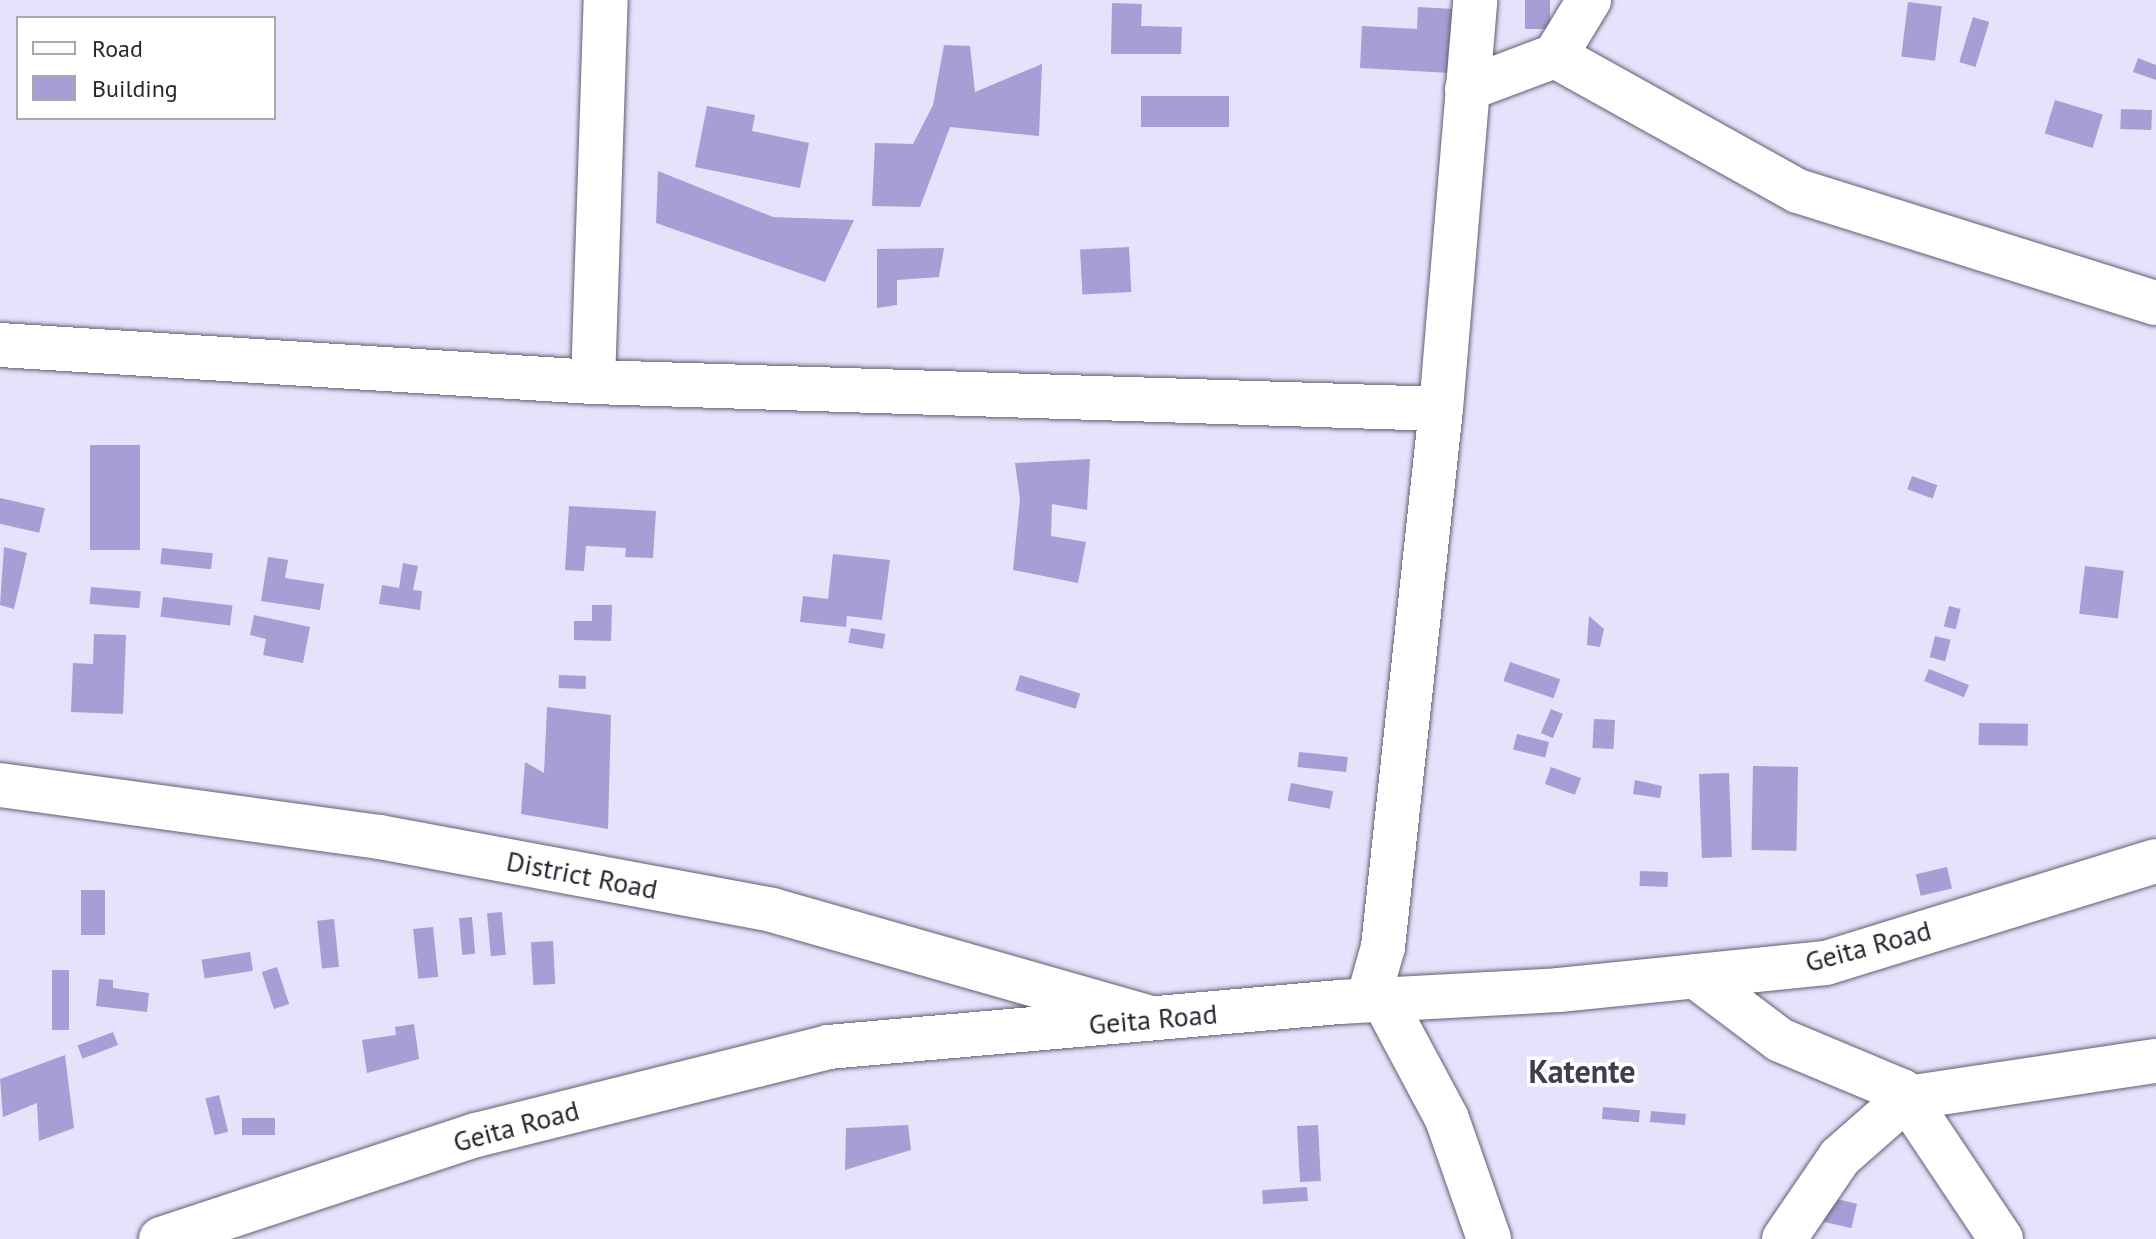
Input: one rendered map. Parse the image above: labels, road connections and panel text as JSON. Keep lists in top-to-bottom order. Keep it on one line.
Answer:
{"streets":{"street":["District Road","Geita Road"]},"crossings":[["District Road","Geita Road"]],"districts":["Katente"],"legend":["Road","Building"]}
